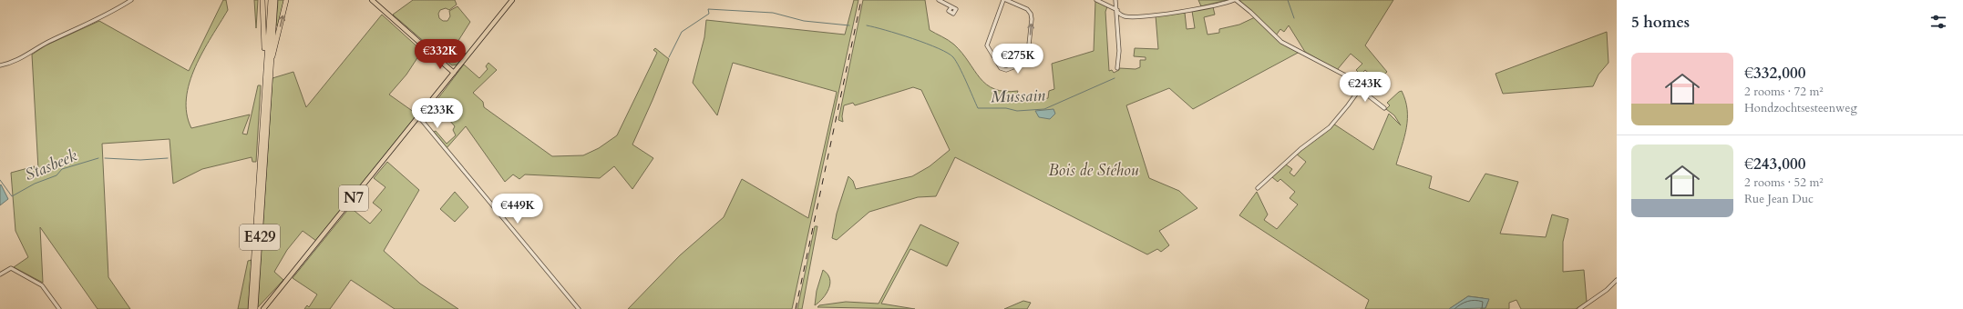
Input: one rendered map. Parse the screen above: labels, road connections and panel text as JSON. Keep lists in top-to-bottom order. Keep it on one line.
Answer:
{"streets":{"highway":["E429"],"main road":["N7"]},"water":["Mussain","Stasbeek"],"parks":["Bois de Stéhou"],"page":{"heading":"5 homes","price":["€332K","€275K","€243K","€233K","€449K"],"list":[{"name":"€332,000","note":"2 rooms · 72 m² · Hondzochtsesteenweg"},{"name":"€243,000","note":"2 rooms · 52 m² · Rue Jean Duc"}]}}
